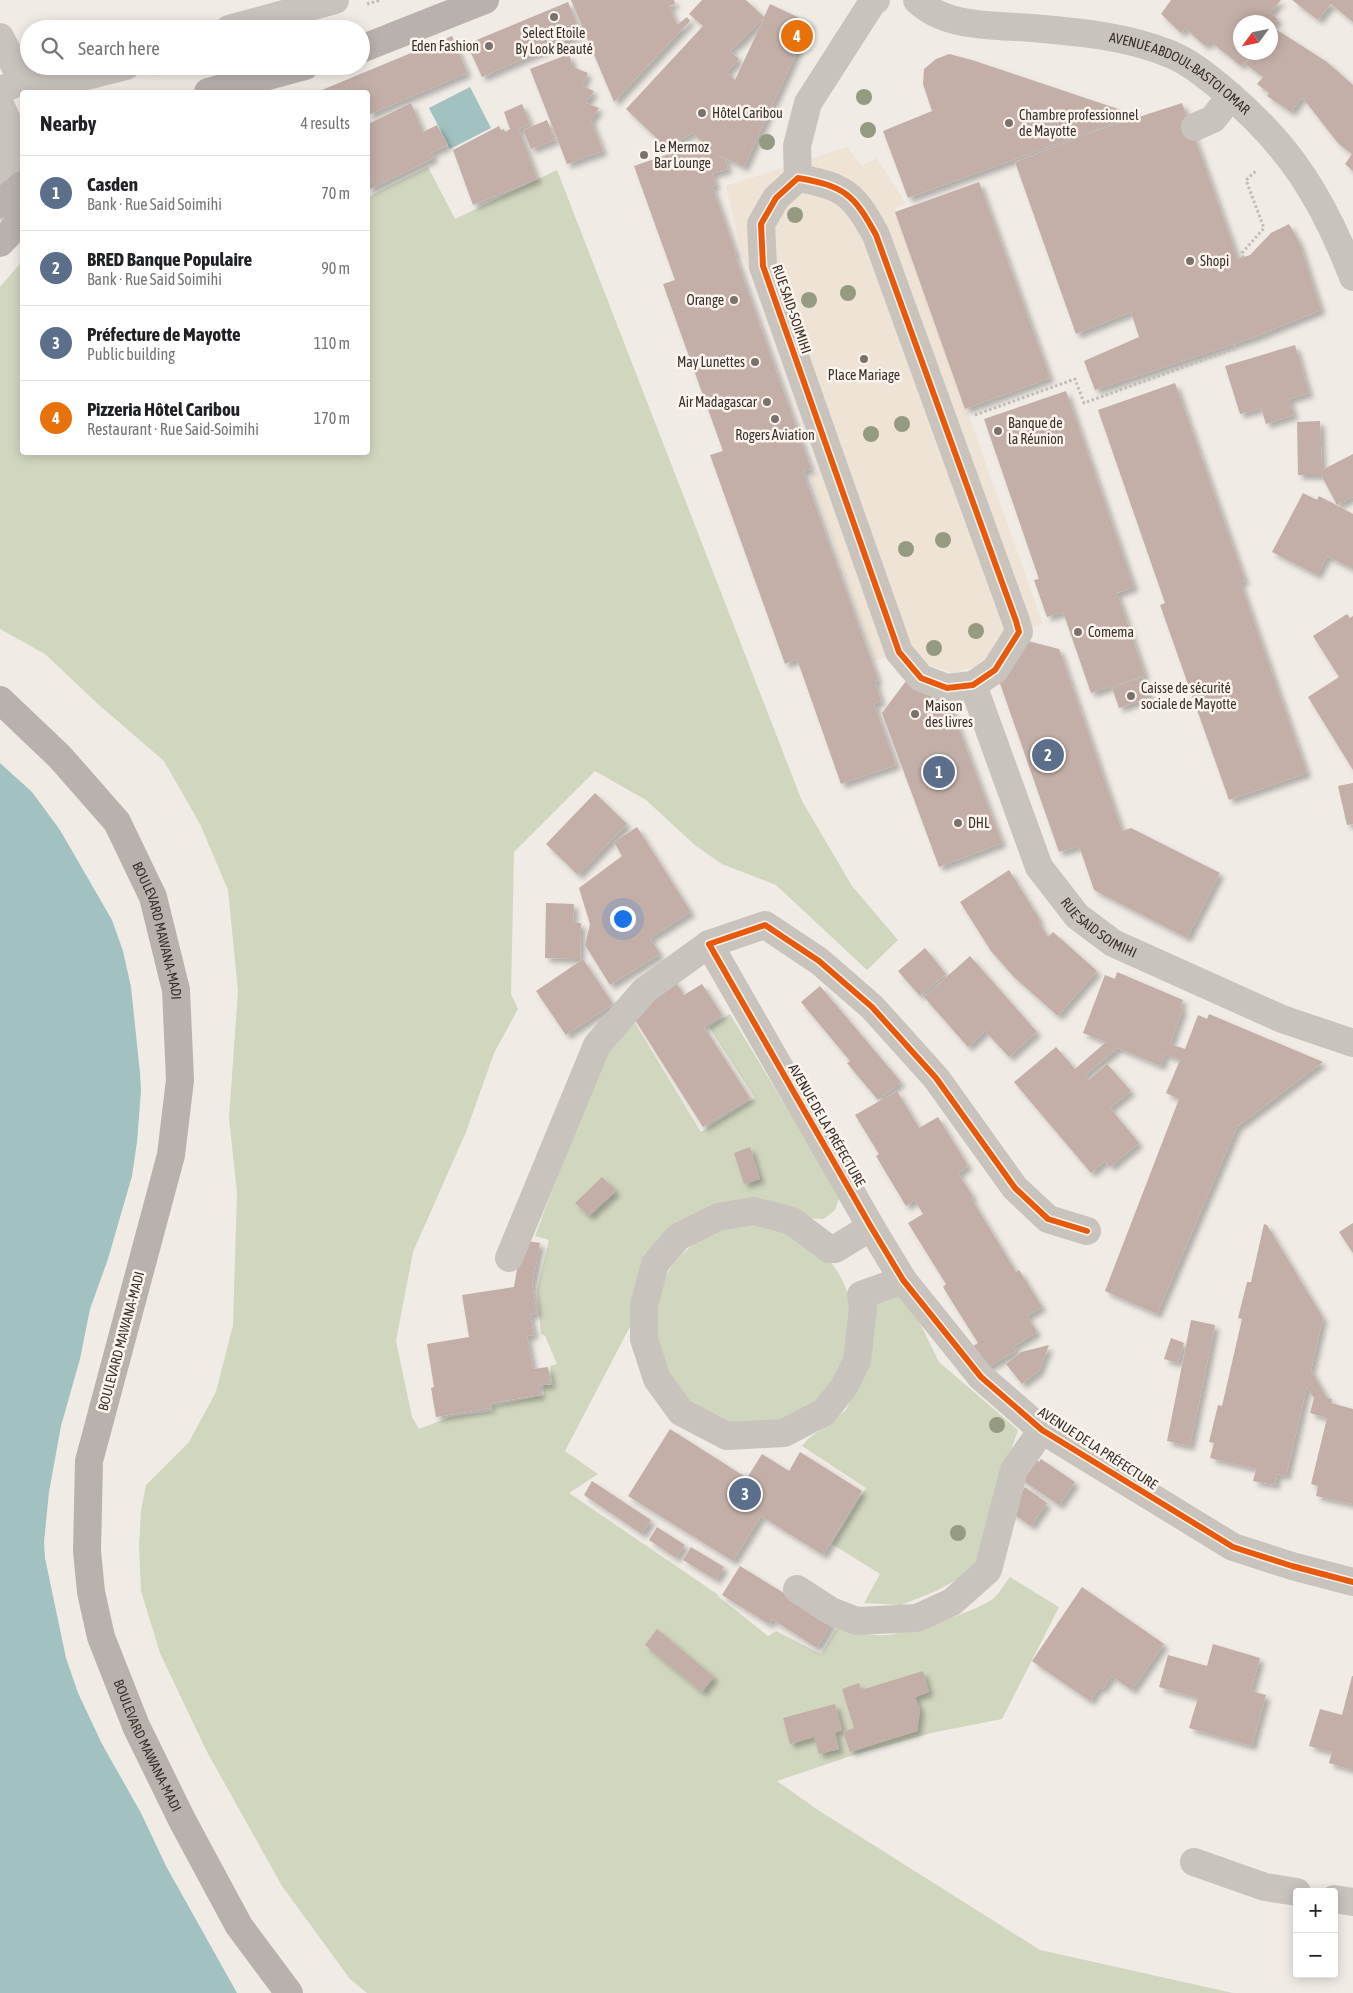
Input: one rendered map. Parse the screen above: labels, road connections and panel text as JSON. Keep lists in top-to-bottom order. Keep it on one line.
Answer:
{"streets":{"main road":["BOULEVARD MAWANA-MADI"],"street":["AVENUE ABDOUL-BASTOI OMAR","RUE SAID-SOIMIHI","RUE SAID SOIMIHI","AVENUE DE LA PRÉFECTURE"]},"crossings":[["RUE SAID-SOIMIHI","RUE SAID SOIMIHI"]],"places":["Select Etoile By Look Beauté","Eden Fashion","Hôtel Caribou","Chambre professionnel de Mayotte","Le Mermoz Bar Lounge","Shopi","Orange","Place Mariage","May Lunettes","Air Madagascar","Rogers Aviation","Banque de la Réunion","Comema","Caisse de sécurité sociale de Mayotte","Maison des livres","DHL"],"north":"bottom left","page":{"pins":["4","2","1","3"],"search":"Search here","heading":["Nearby","4 results"],"list":[{"mark":"1","name":"Casden","note":"Bank · Rue Said Soimihi","value":"70 m"},{"mark":"2","name":"BRED Banque Populaire","note":"Bank · Rue Said Soimihi","value":"90 m"},{"mark":"3","name":"Préfecture de Mayotte","note":"Public building","value":"110 m"},{"mark":"4","name":"Pizzeria Hôtel Caribou","note":"Restaurant · Rue Said-Soimihi","value":"170 m"}],"map_buttons":["+","−"]}}
